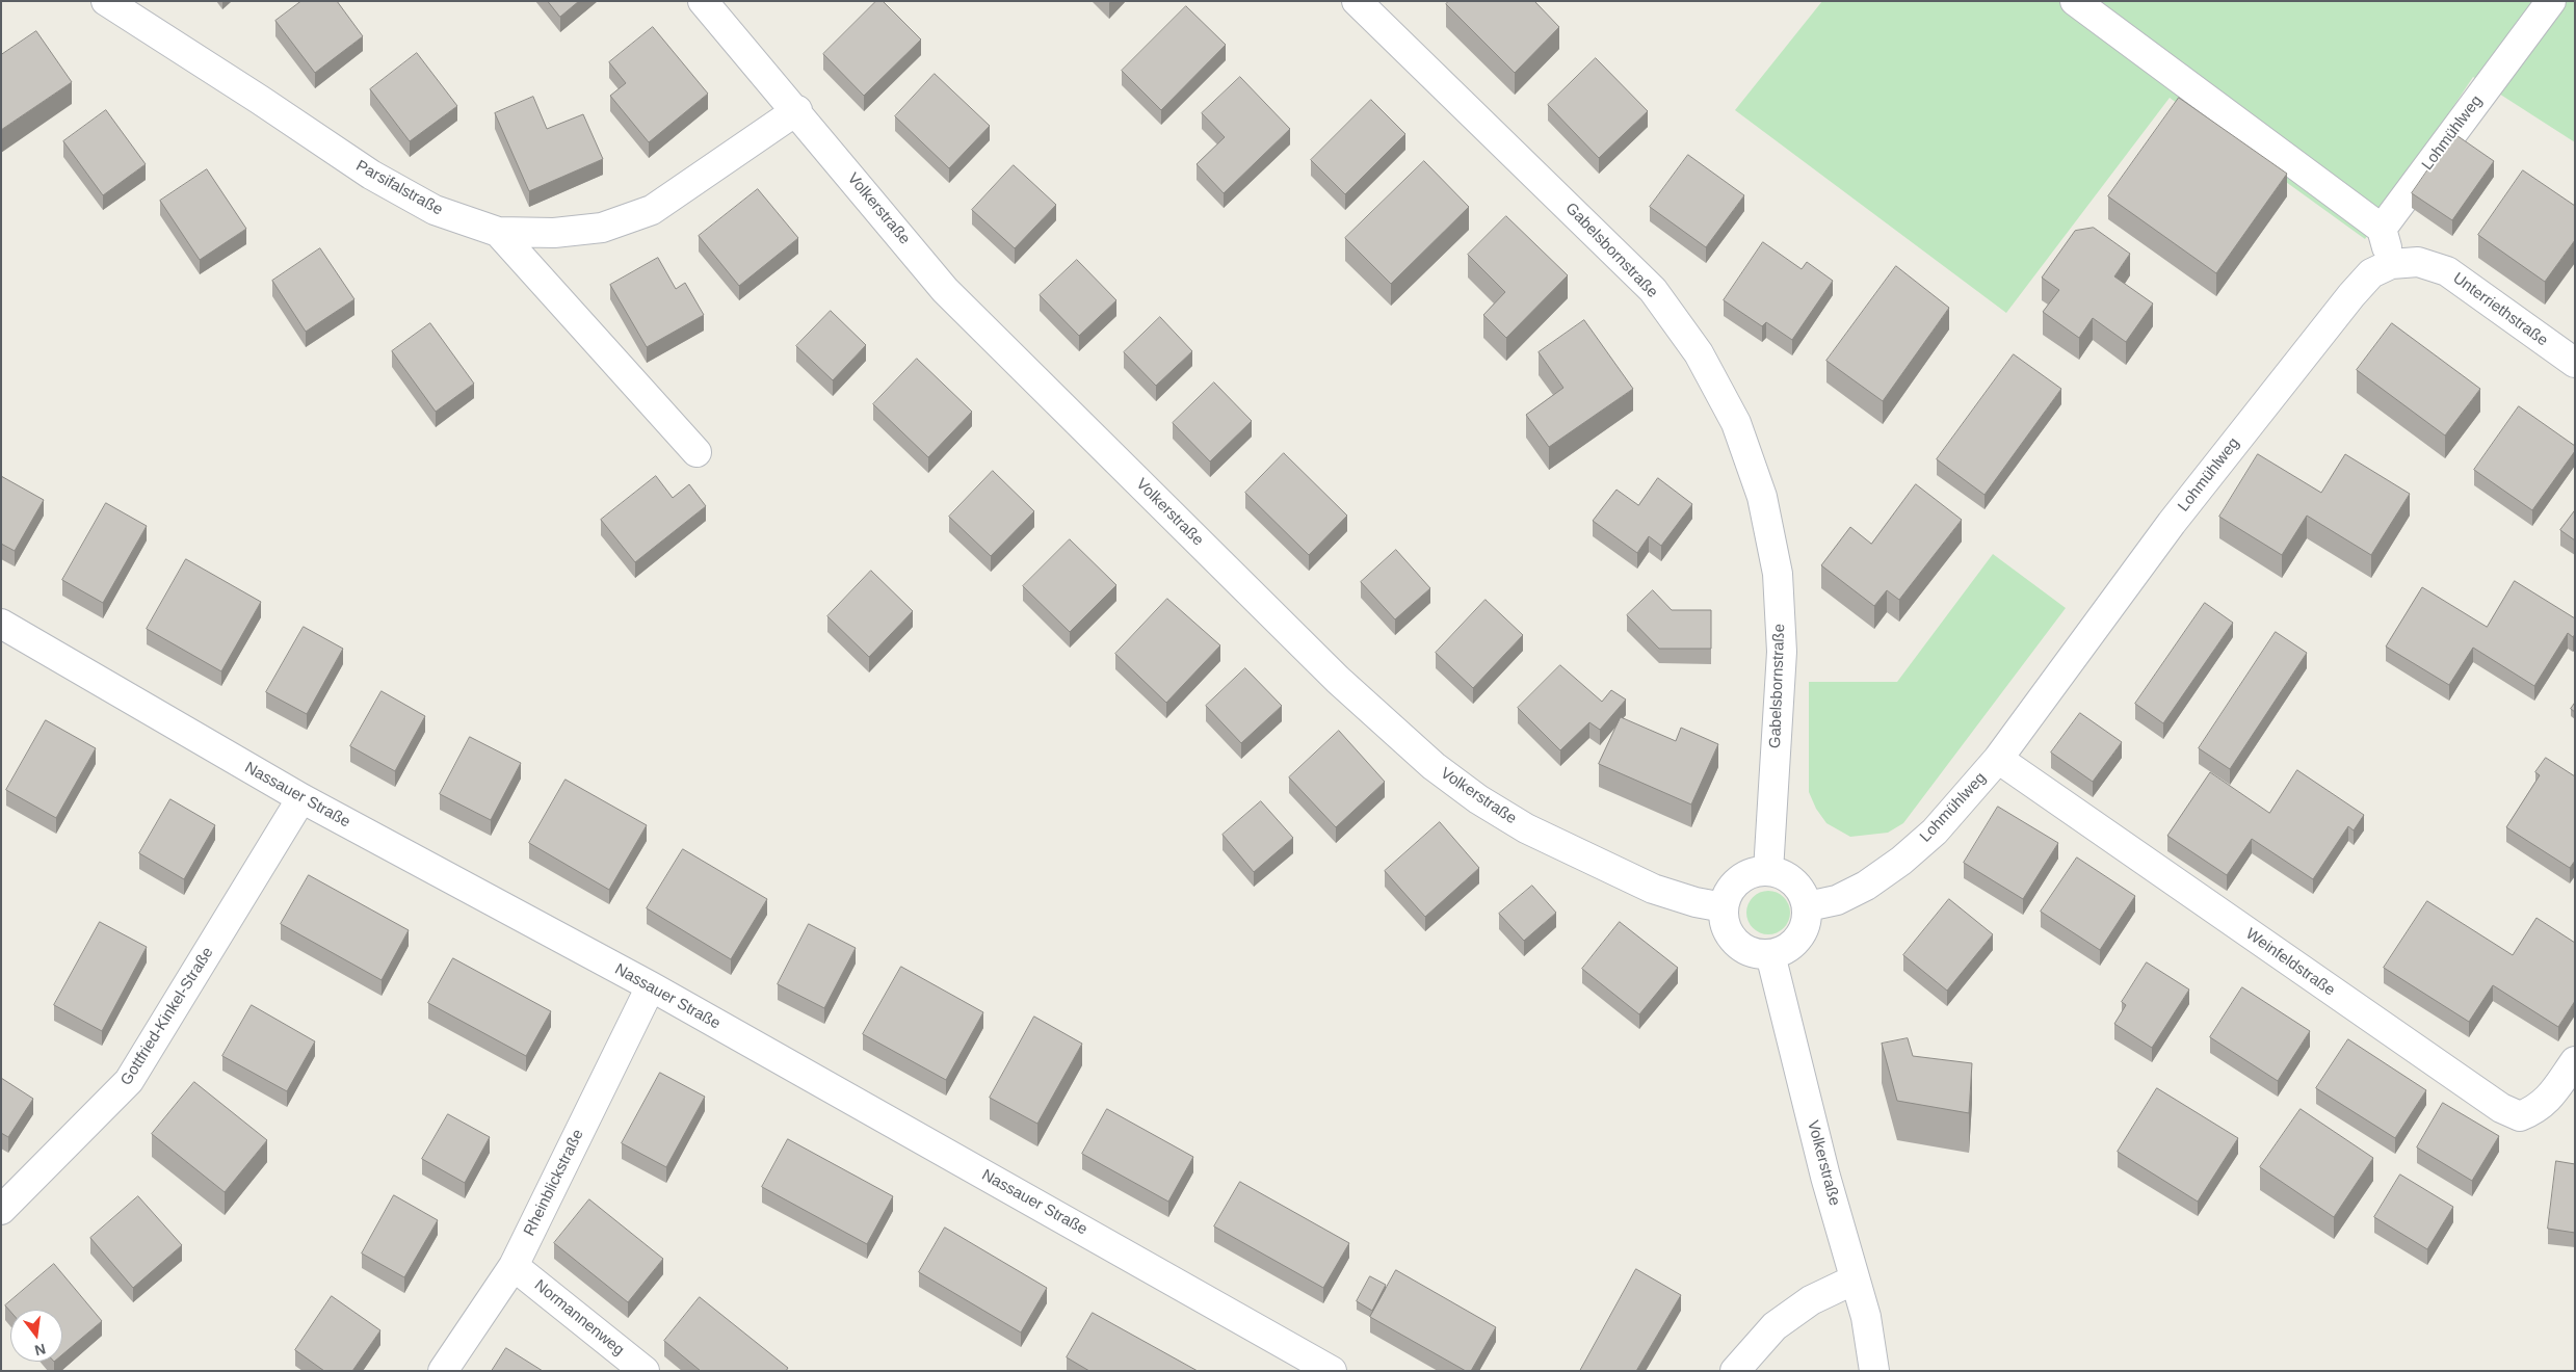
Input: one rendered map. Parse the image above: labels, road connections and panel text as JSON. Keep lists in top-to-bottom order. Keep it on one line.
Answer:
{"streets":{"street":["Lohmühlweg","Parsifalstraße","Volkerstraße","Gabelsbornstraße","Unterriethstraße","Nassauer Straße","Weinfeldstraße","Gottfried-Kinkel-Straße","Rheinblickstraße","Normannenweg"]},"crossings":[["Lohmühlweg","Volkerstraße"],["Lohmühlweg","Gabelsbornstraße"],["Lohmühlweg","Unterriethstraße"],["Lohmühlweg","Weinfeldstraße"],["Parsifalstraße","Volkerstraße"],["Volkerstraße","Gabelsbornstraße"],["Nassauer Straße","Gottfried-Kinkel-Straße"],["Nassauer Straße","Rheinblickstraße"],["Rheinblickstraße","Normannenweg"]],"north":"bottom"}
